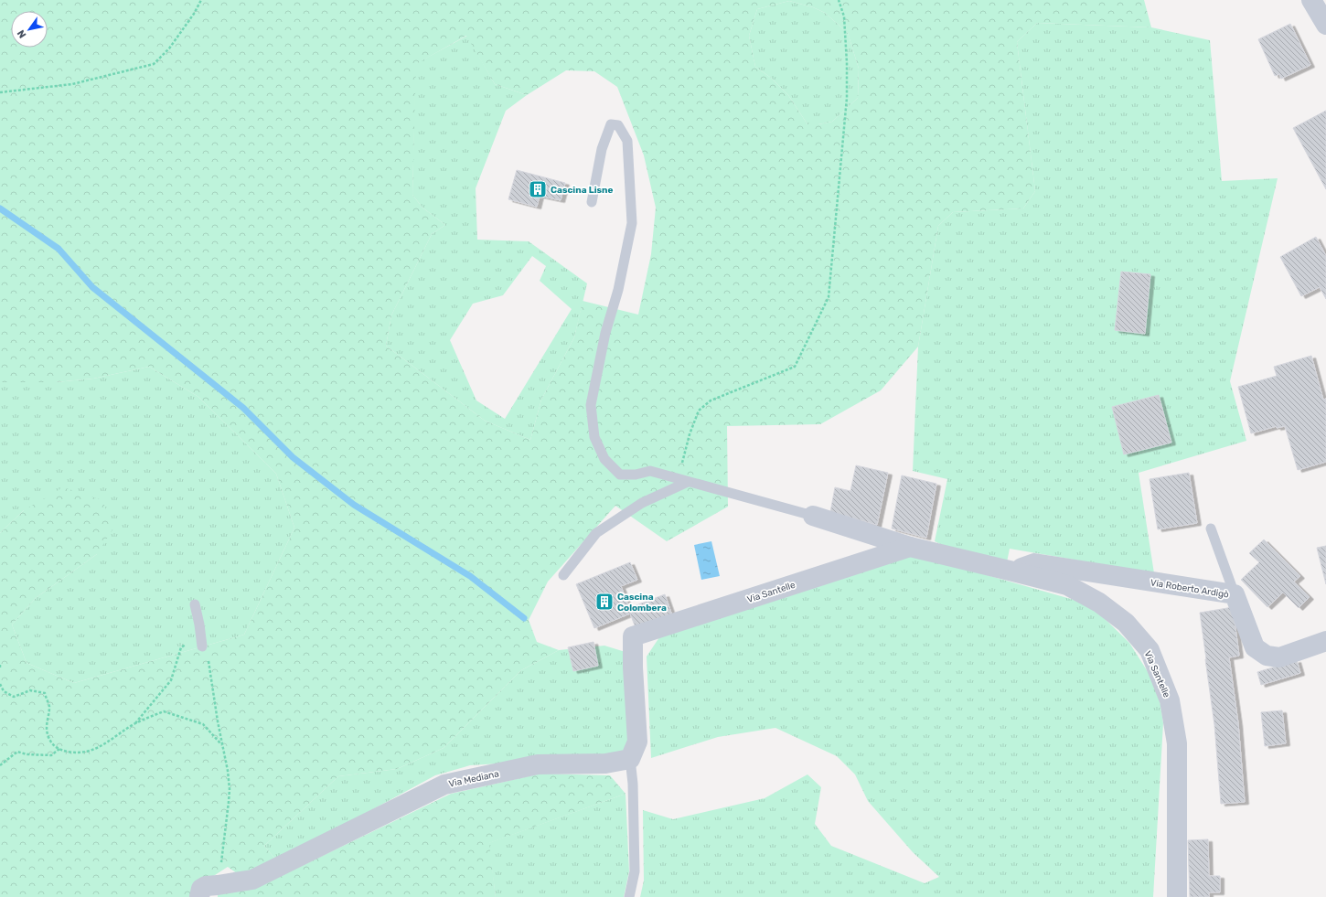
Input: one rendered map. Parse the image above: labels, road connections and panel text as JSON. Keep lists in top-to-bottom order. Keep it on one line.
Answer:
{"streets":{"street":["Via Roberto Ardigò","Via Santelle","Via Mediana"]},"crossings":[["Via Roberto Ardigò","Via Santelle"],["Via Santelle","Via Mediana"]],"places":{"building":["Cascina Lisne","Cascina Colombera"]},"north":"bottom left"}
